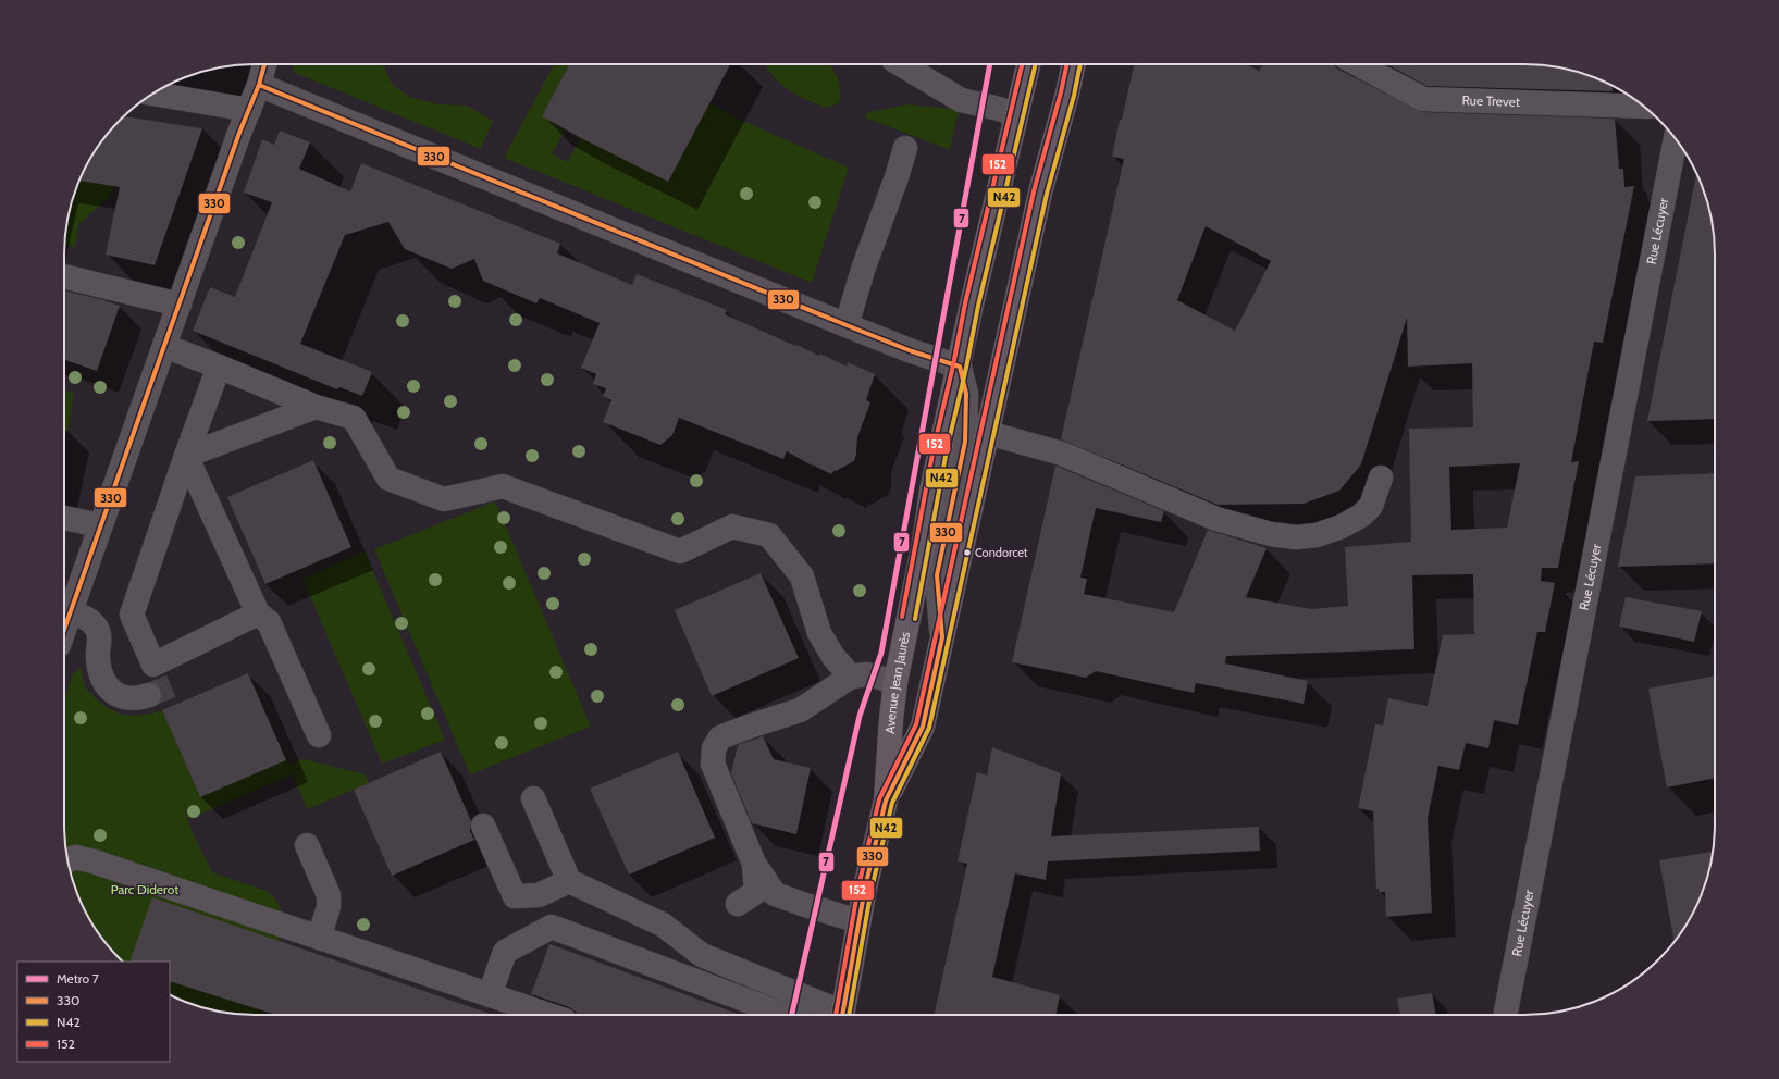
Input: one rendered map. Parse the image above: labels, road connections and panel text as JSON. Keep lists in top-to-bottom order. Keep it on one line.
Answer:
{"streets":{"main road":["Avenue Jean Jaurès"],"street":["Rue Trevet","Rue Lécuyer"]},"parks":["Parc Diderot"],"places":["Condorcet"],"lines":["metro line 7","transit line 330","transit line N42","transit line 152"],"legend":["Metro 7","330","N42","152"]}
